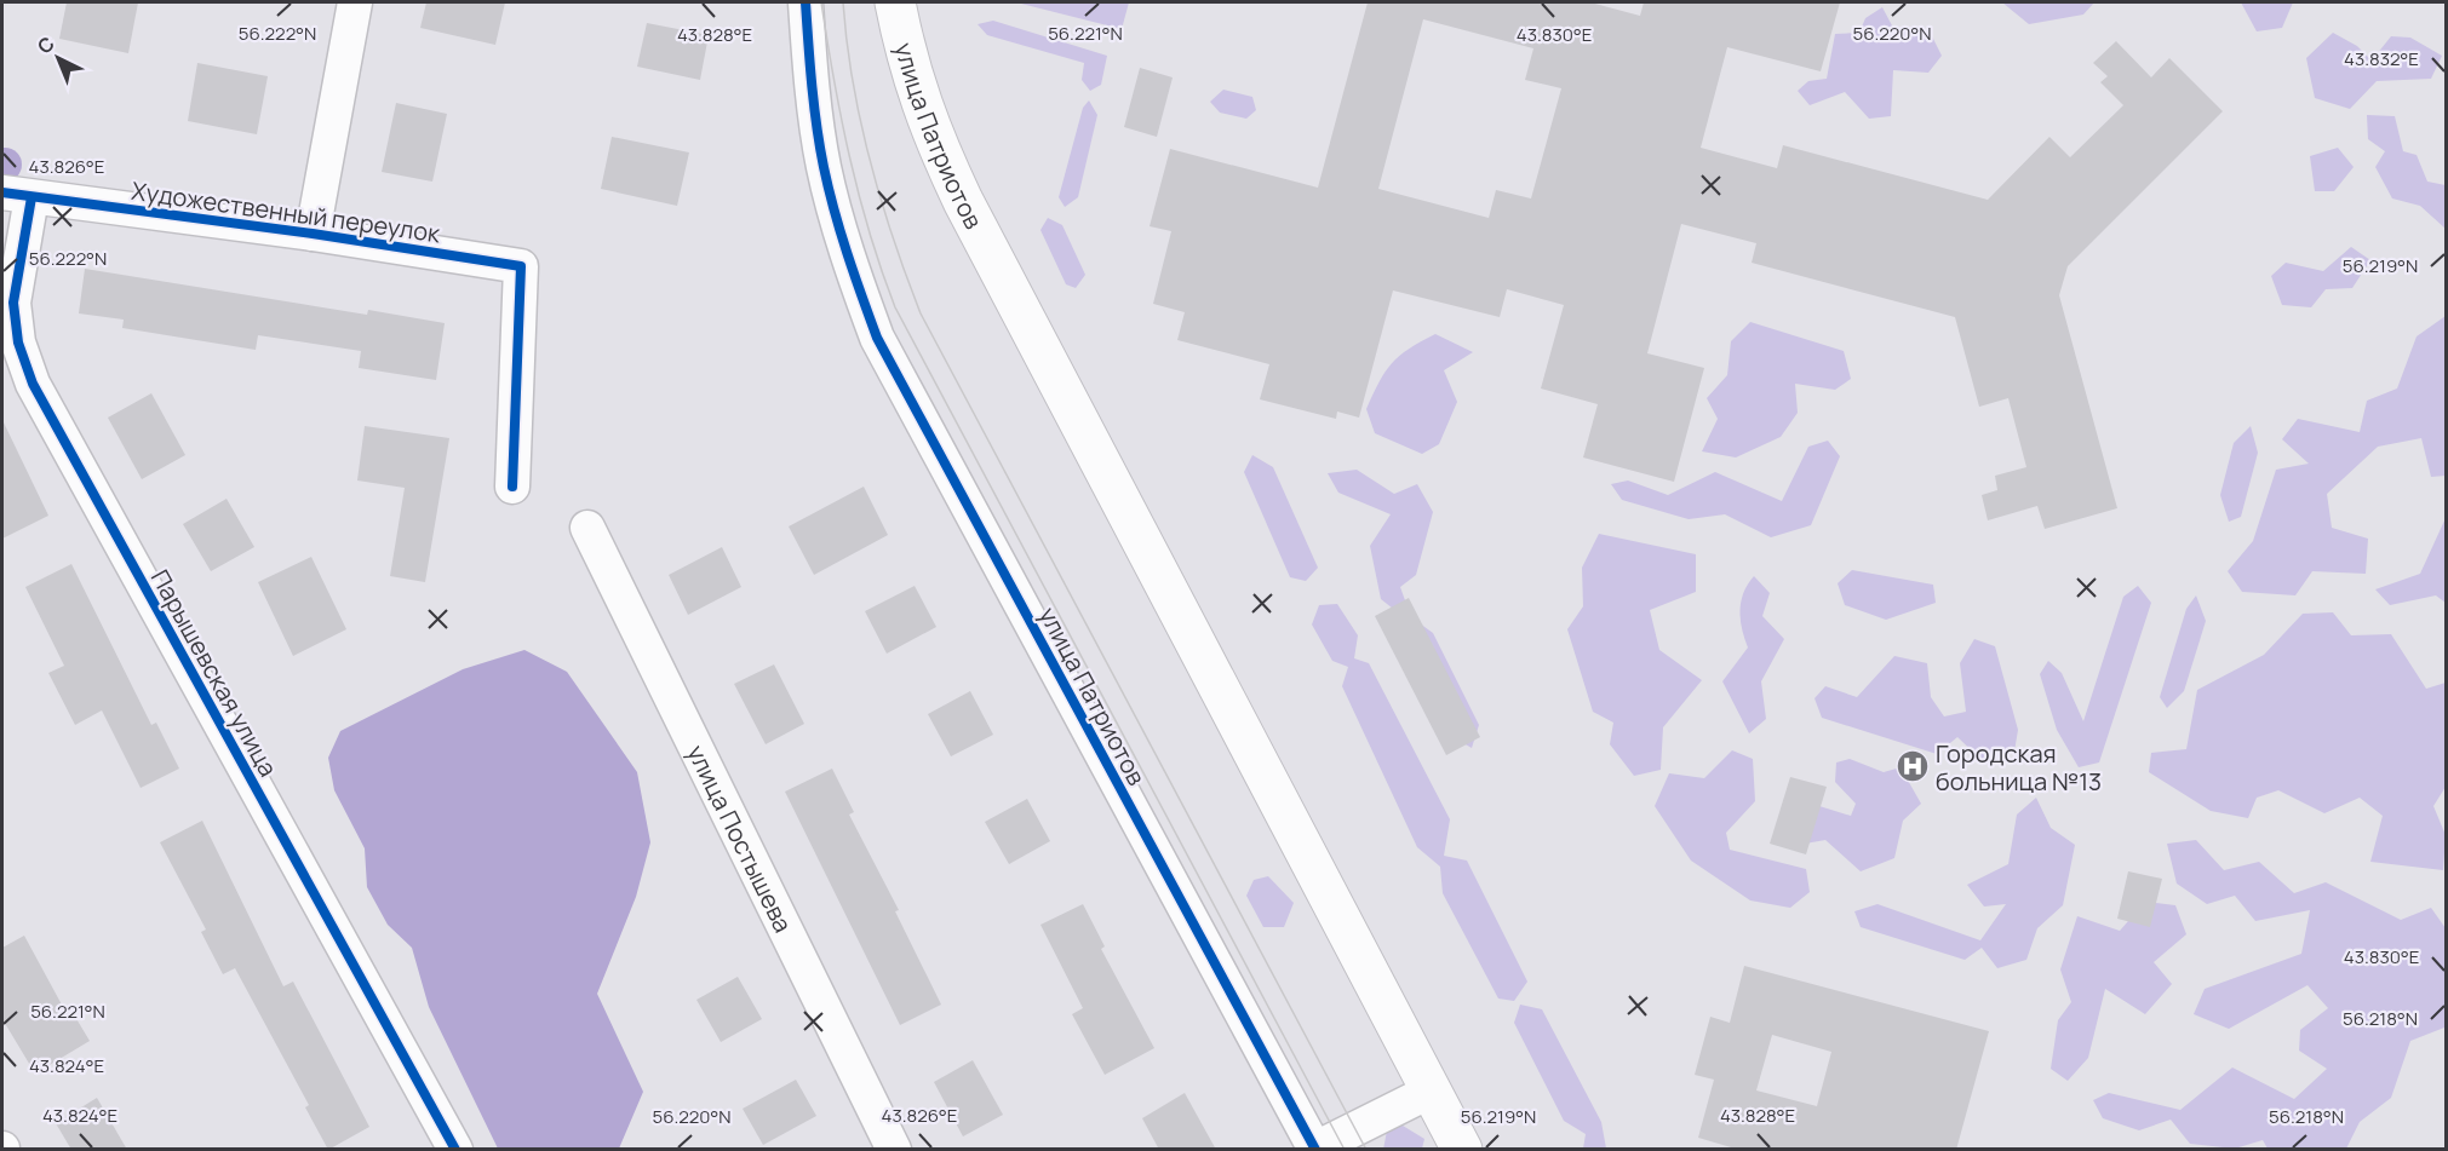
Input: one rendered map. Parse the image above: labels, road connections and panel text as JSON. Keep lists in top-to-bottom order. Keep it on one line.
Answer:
{"streets":{"main road":["улица Патриотов"],"street":["Художественный переулок","Парышевская улица","улица Постышева"]},"crossings":[["Художественный переулок","Парышевская улица"]],"places":{"hospital":["Городская больница №13"]},"north":"top left","coordinates":["56.222°N","56.221°N","56.220°N","43.830°E","43.828°E","43.832°E","43.826°E","56.219°N","56.218°N","43.824°E"]}
